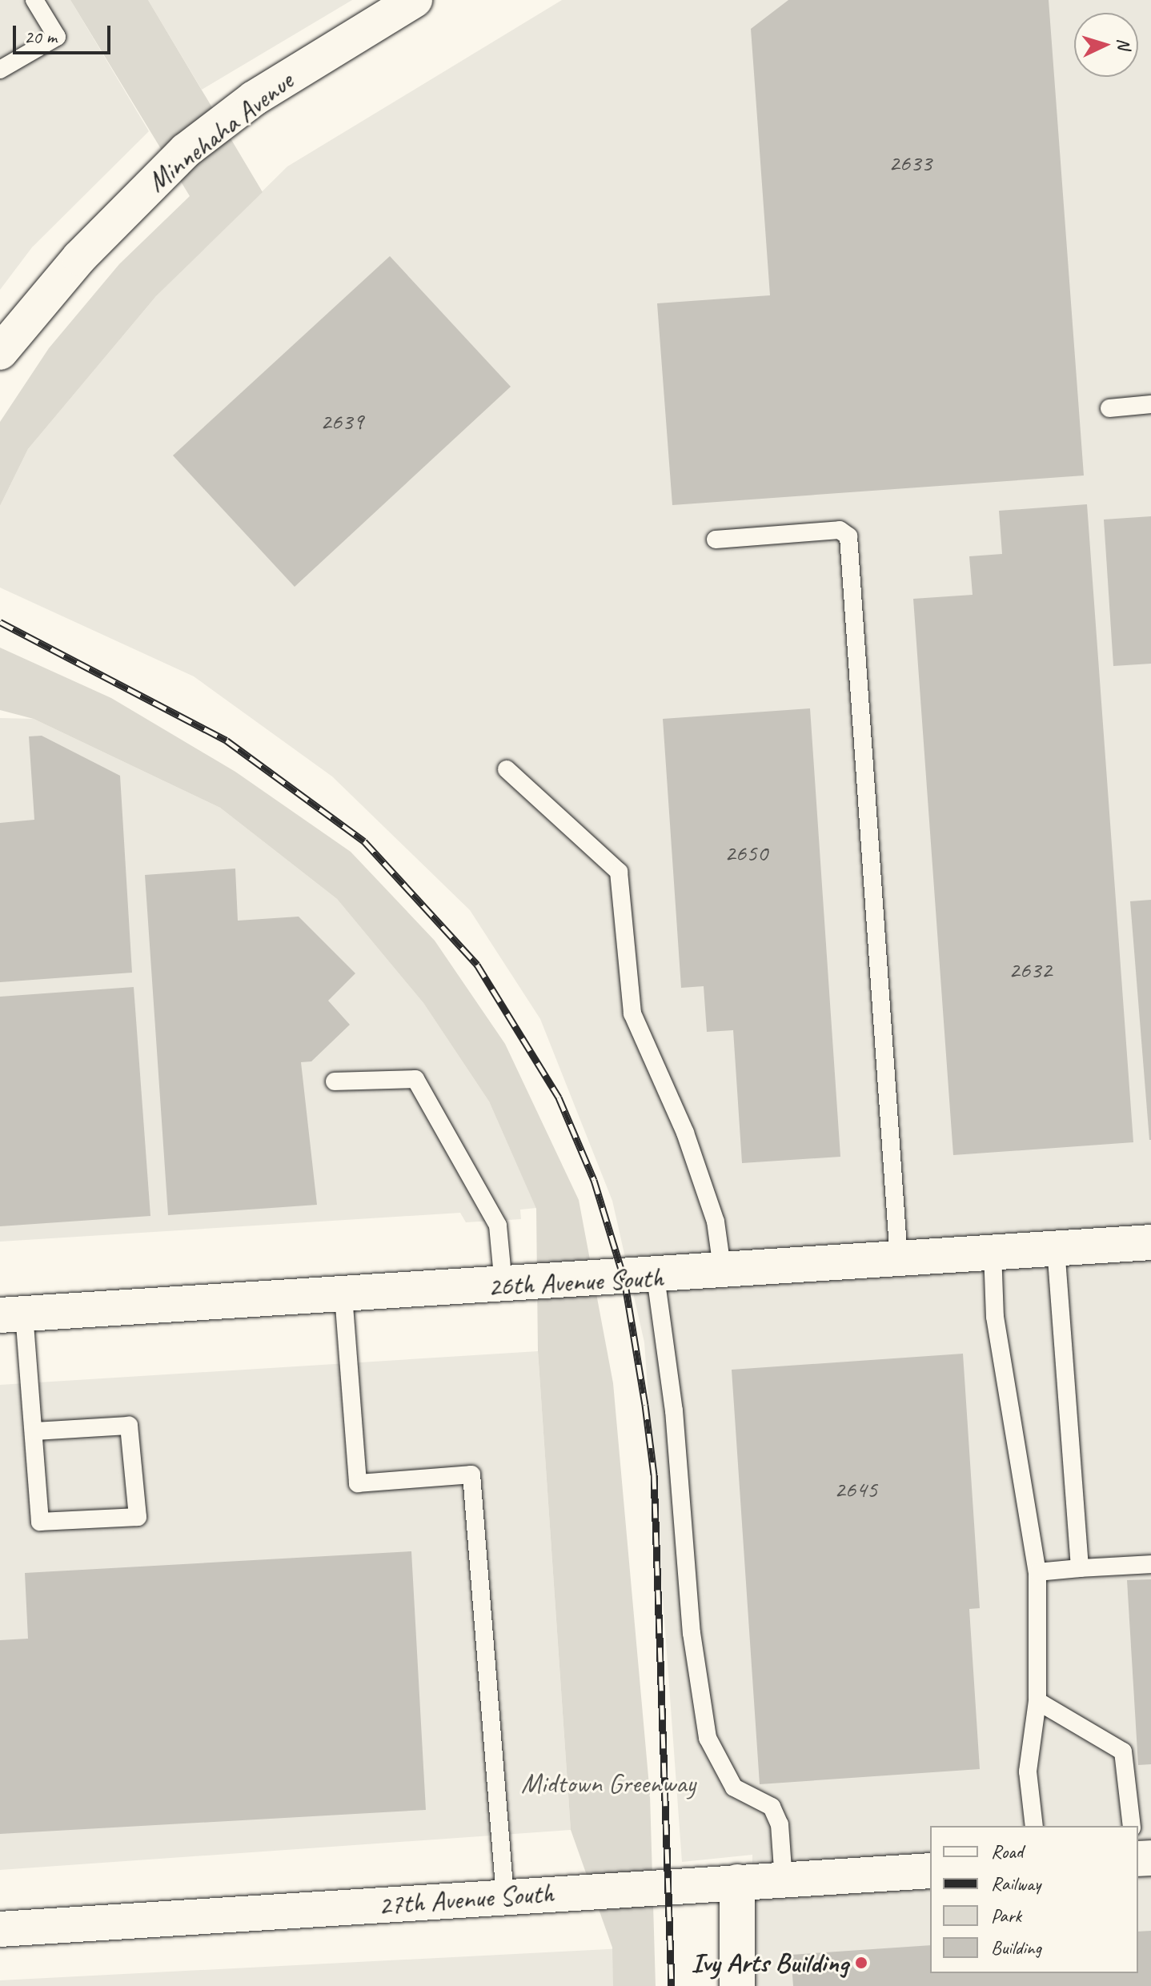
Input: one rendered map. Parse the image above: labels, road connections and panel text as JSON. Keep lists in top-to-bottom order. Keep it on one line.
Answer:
{"streets":{"street":["Minnehaha Avenue","26th Avenue South","27th Avenue South"]},"parks":["Midtown Greenway"],"places":["Ivy Arts Building"],"house_numbers":["2633","2639","2650","2632","2645"],"legend":["Road","Railway","Park","Building"],"scale_bar":"20 m","north":"right"}
